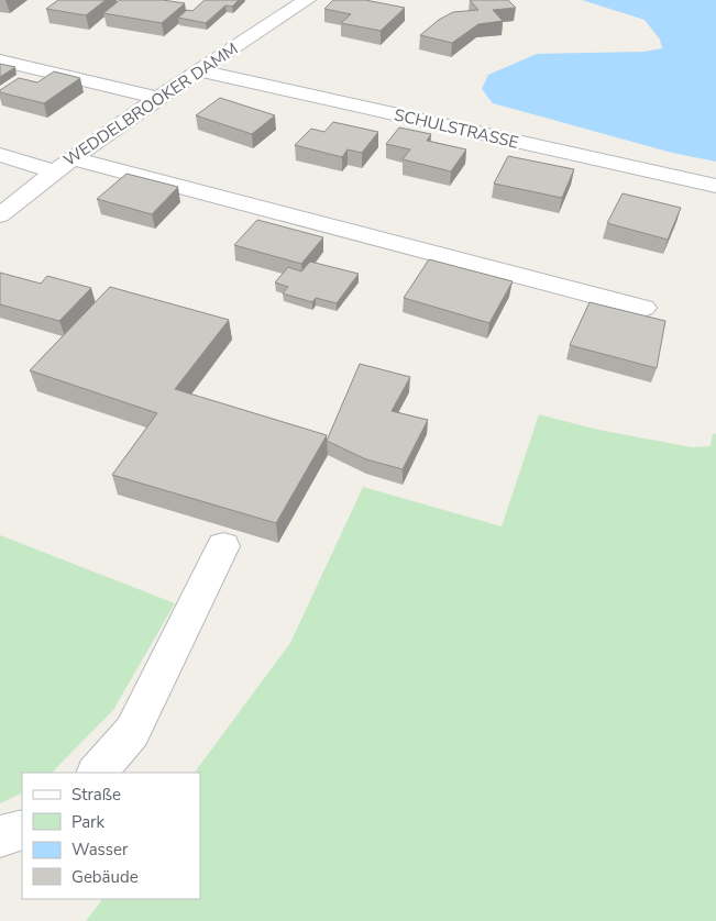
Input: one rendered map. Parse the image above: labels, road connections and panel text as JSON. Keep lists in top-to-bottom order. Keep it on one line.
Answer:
{"streets":{"street":["WEDDELBROOKER DAMM","SCHULSTRASSE"]},"crossings":[["WEDDELBROOKER DAMM","SCHULSTRASSE"]],"legend":["Straße","Park","Wasser","Gebäude"]}
